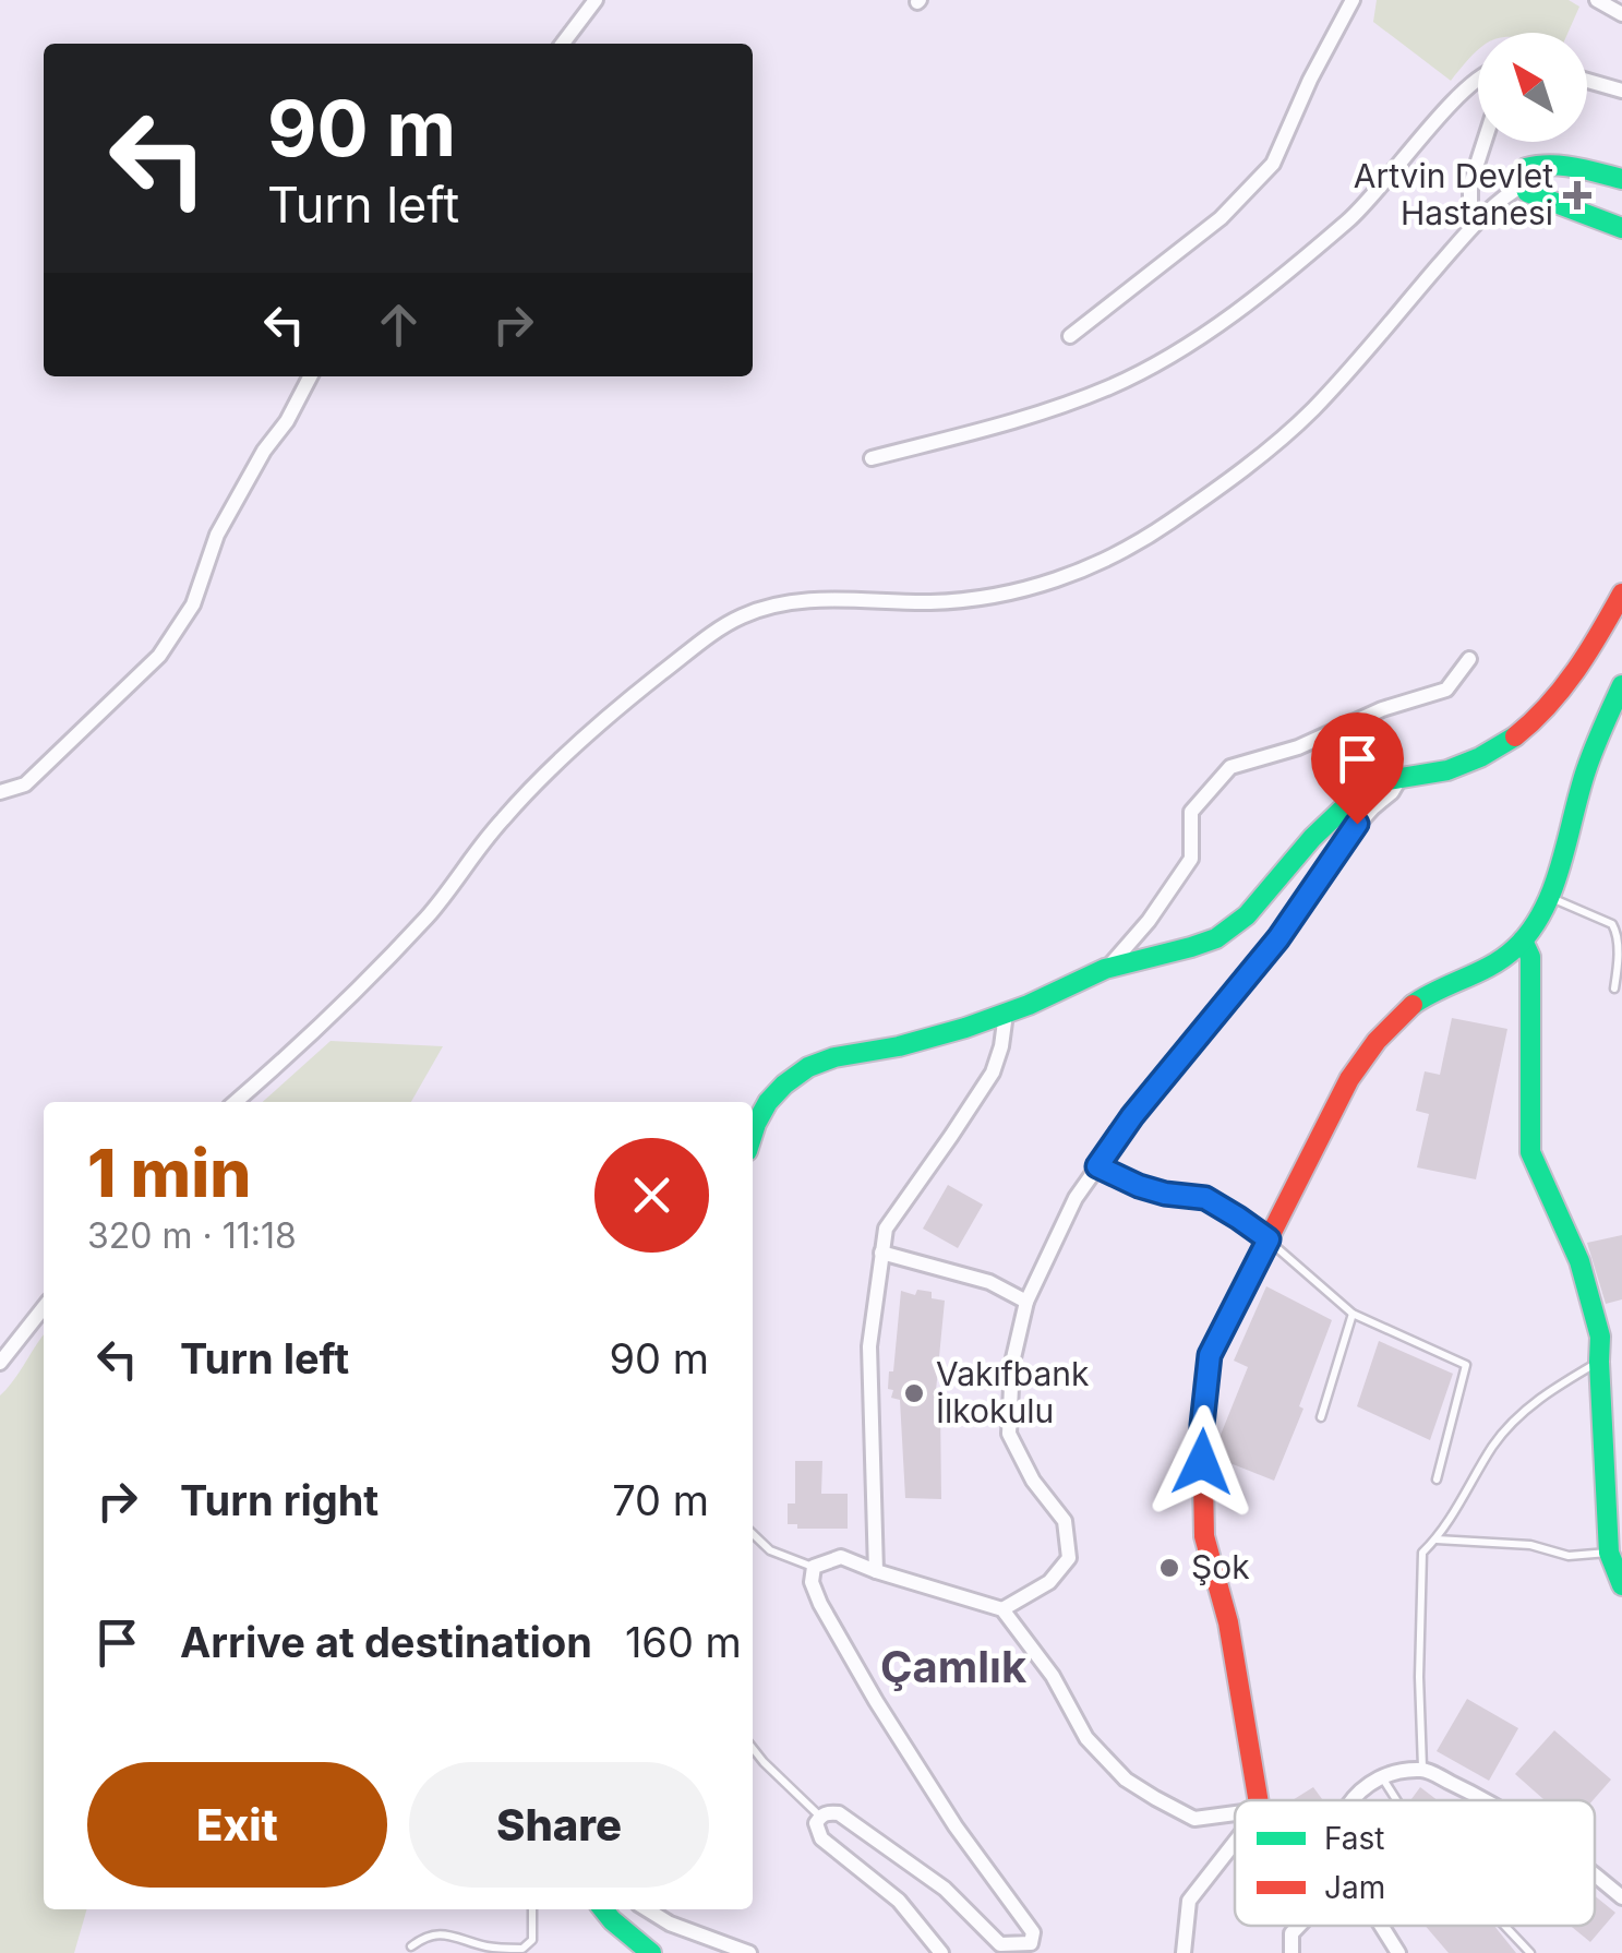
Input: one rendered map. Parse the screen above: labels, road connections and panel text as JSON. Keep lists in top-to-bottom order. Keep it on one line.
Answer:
{"districts":["Çamlık"],"places":{"health":["Artvin Devlet Hastanesi"],"other":["Vakıfbank İlkokulu","Şok"]},"legend":["Fast","Jam"],"north":"top left","page":{"turn":["90 m","Turn left"],"heading":["1 min","320 m · 11:18"],"list":[{"name":"Turn left","value":"90 m"},{"name":"Turn right","value":"70 m"},{"name":"Arrive at destination","value":"160 m"}],"buttons":["Exit","Share"]}}
